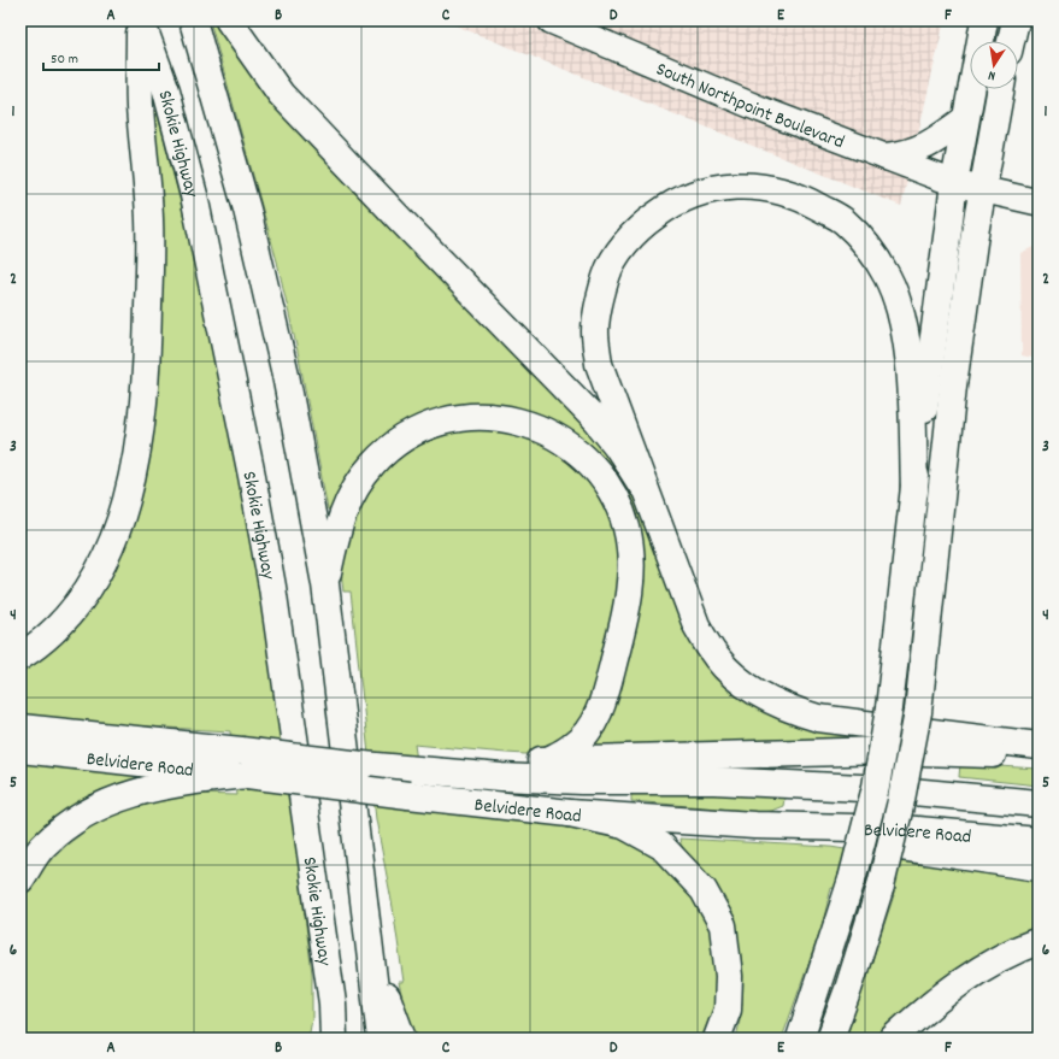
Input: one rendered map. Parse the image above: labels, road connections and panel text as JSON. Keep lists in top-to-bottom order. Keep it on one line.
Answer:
{"streets":{"main road":["Skokie Highway","Belvidere Road"],"street":["South Northpoint Boulevard"]},"scale_bar":"50 m","north":"bottom","grid":{"columns":["A","B","C","D","E","F"],"rows":["1","2","3","4","5","6"]}}
